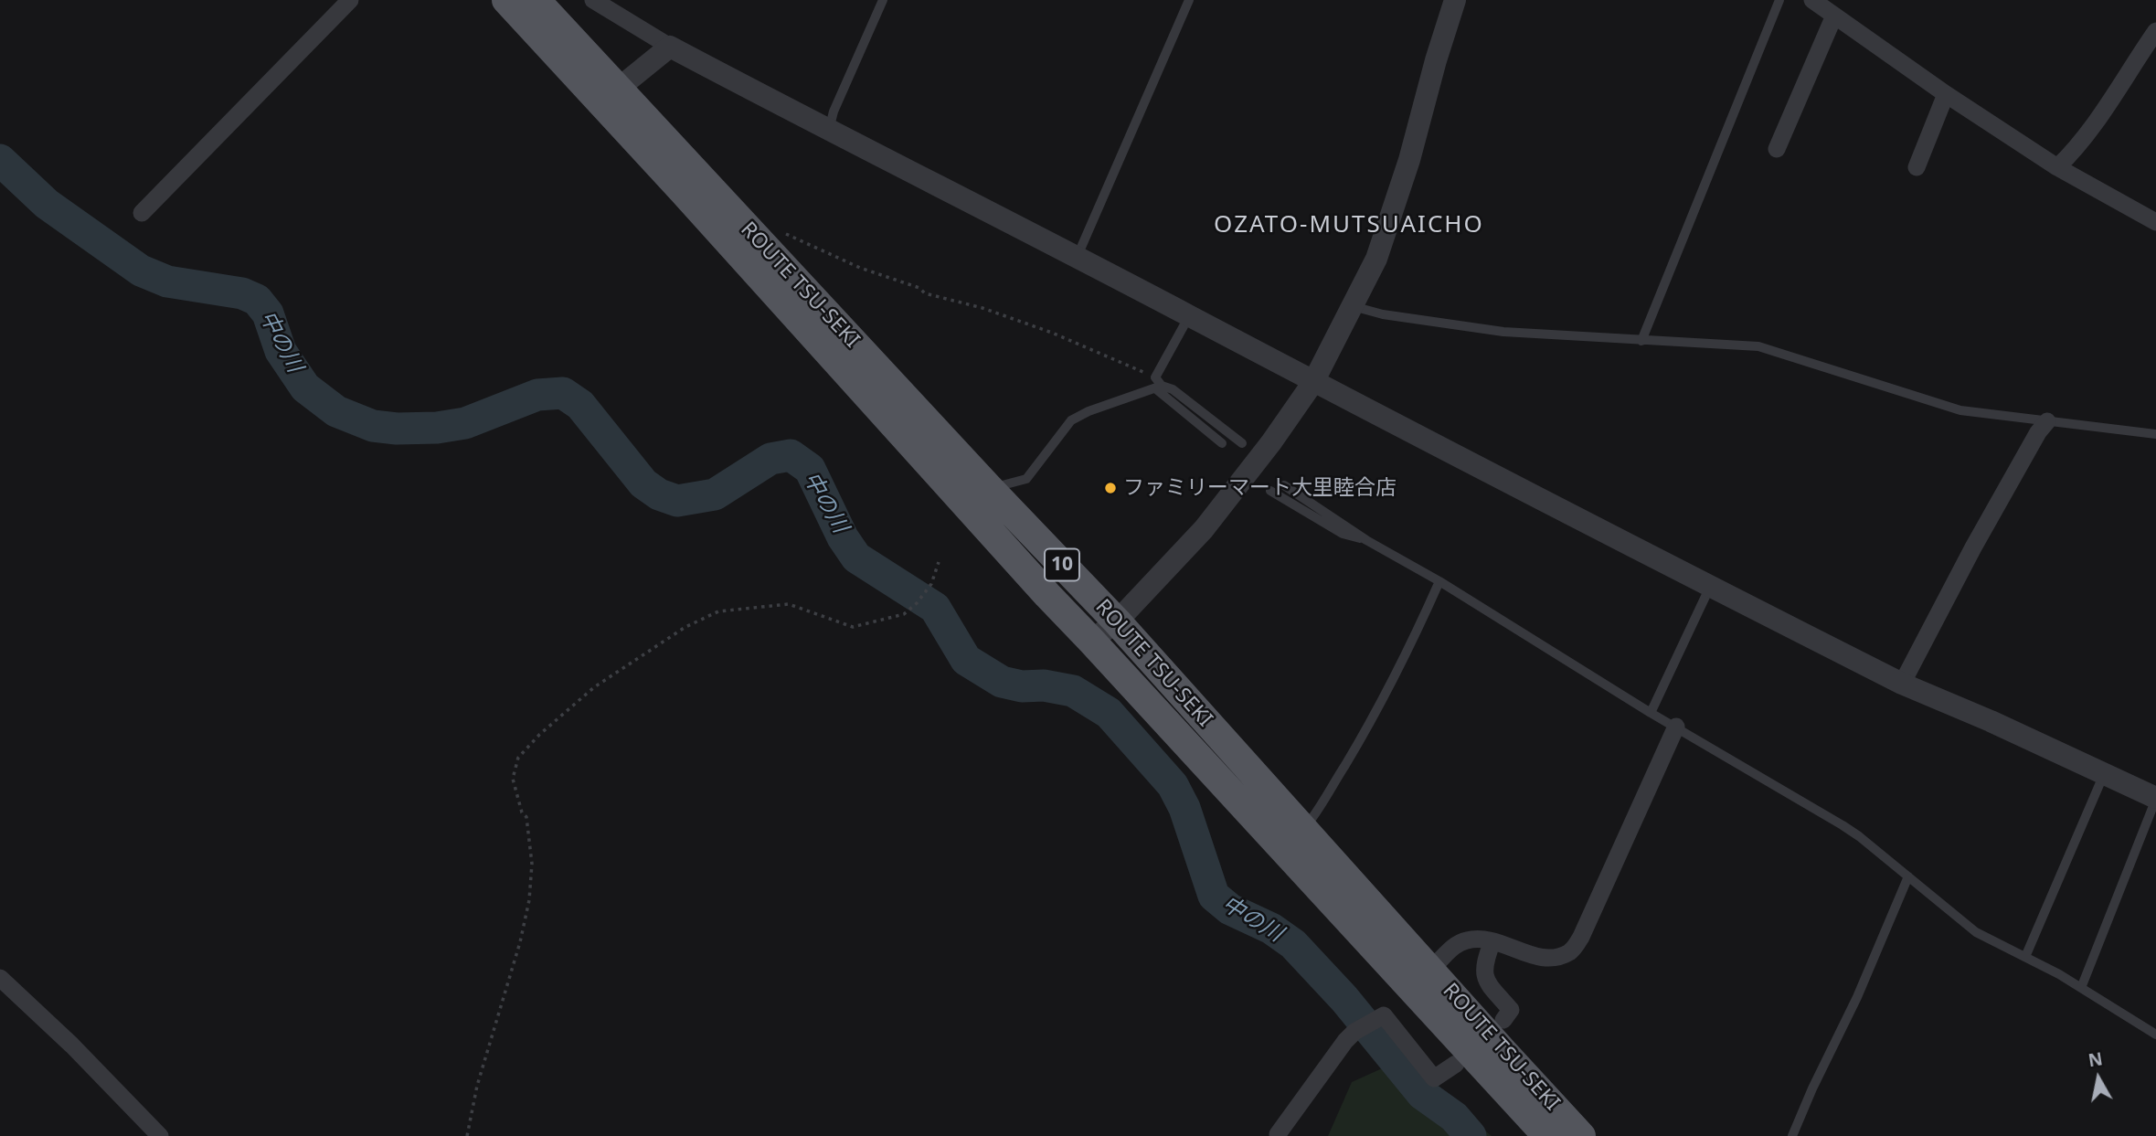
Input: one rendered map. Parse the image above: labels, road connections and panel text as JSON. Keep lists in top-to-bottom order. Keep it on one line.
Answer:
{"streets":{"main road":["ROUTE TSU-SEKI","10"]},"districts":["OZATO-MUTSUAICHO"],"water":["中の川"],"places":["ファミリーマート大里睦合店"],"north":"top"}
